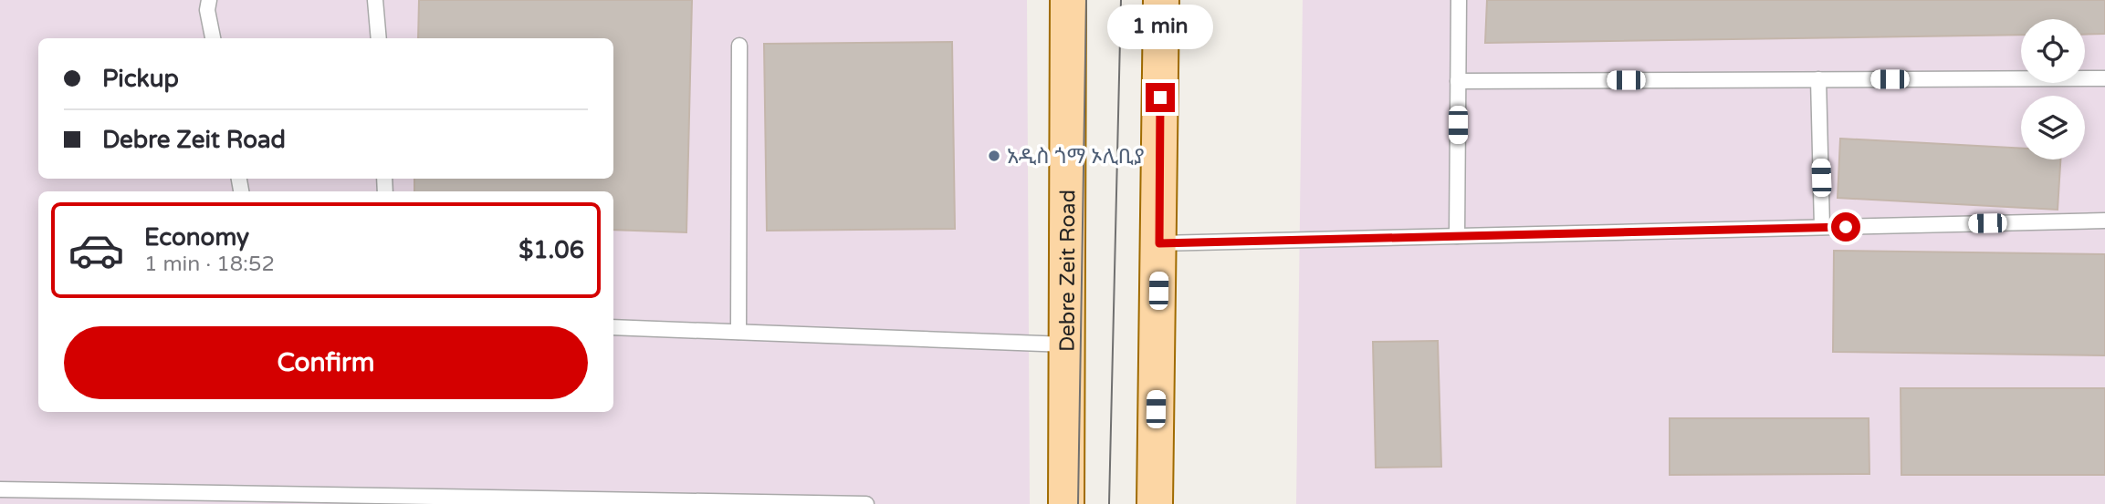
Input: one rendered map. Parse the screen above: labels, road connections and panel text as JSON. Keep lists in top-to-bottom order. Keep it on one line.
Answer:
{"streets":{"main road":["Debre Zeit Road"]},"places":["አዲስ ጎማ ኦሊቢያ"],"page":{"bubble":"1 min","banner":["Pickup","Debre Zeit Road"],"list":[{"name":"Economy","note":"1 min · 18:52","value":"$1.06"}],"buttons":"Confirm"}}
